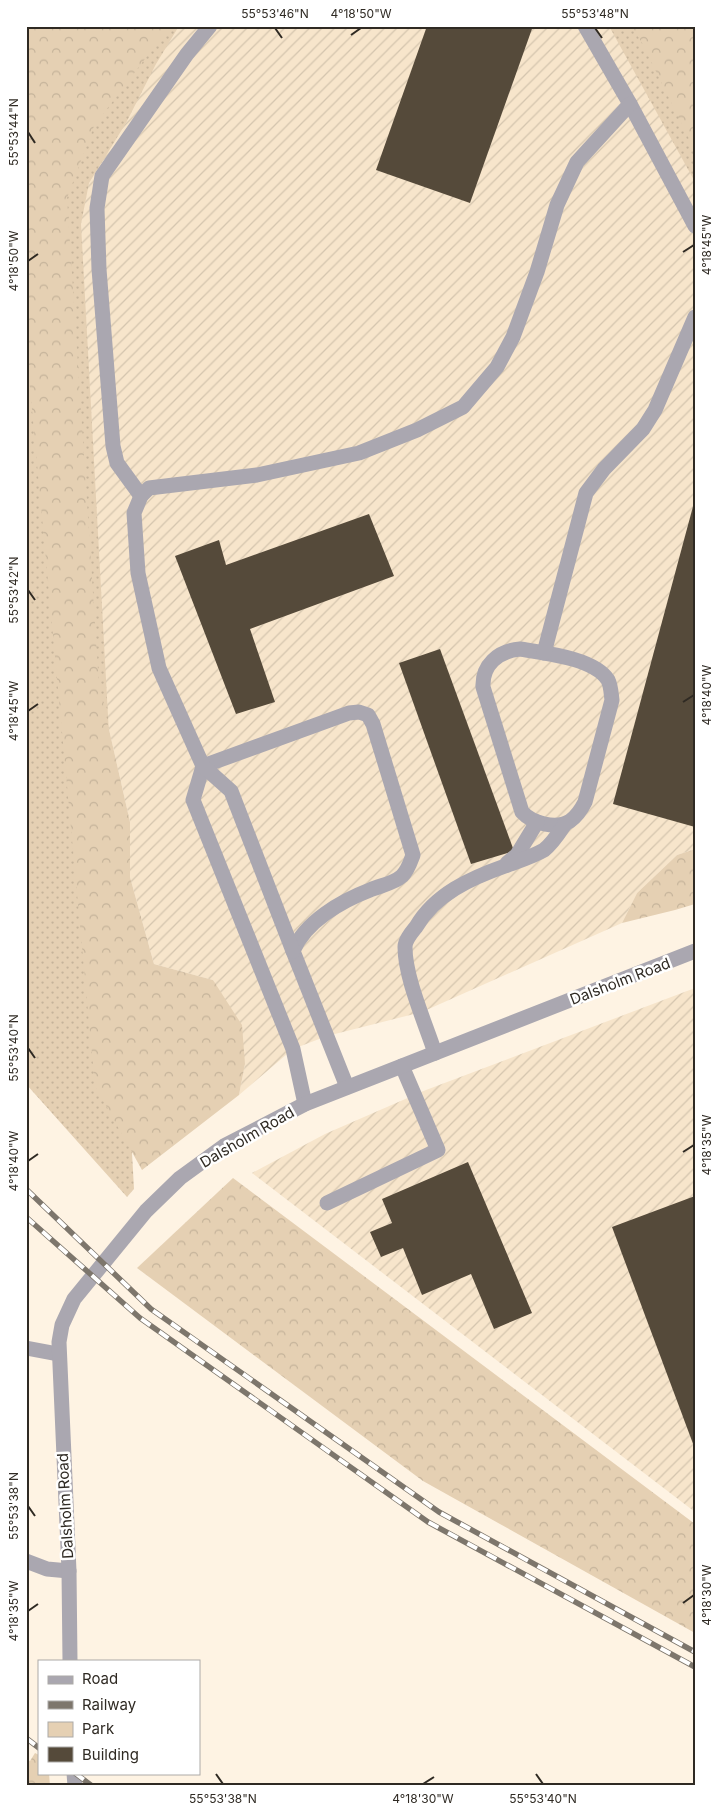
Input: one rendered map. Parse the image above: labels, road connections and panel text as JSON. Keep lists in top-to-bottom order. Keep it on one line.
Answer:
{"streets":{"street":["Dalsholm Road"]},"legend":["Road","Railway","Park","Building"],"coordinates":["55°53'46\"N","4°18'50\"W","55°53'48\"N","55°53'44\"N","4°18'45\"W","55°53'42\"N","4°18'40\"W","55°53'40\"N","4°18'35\"W","55°53'38\"N","4°18'30\"W"]}
